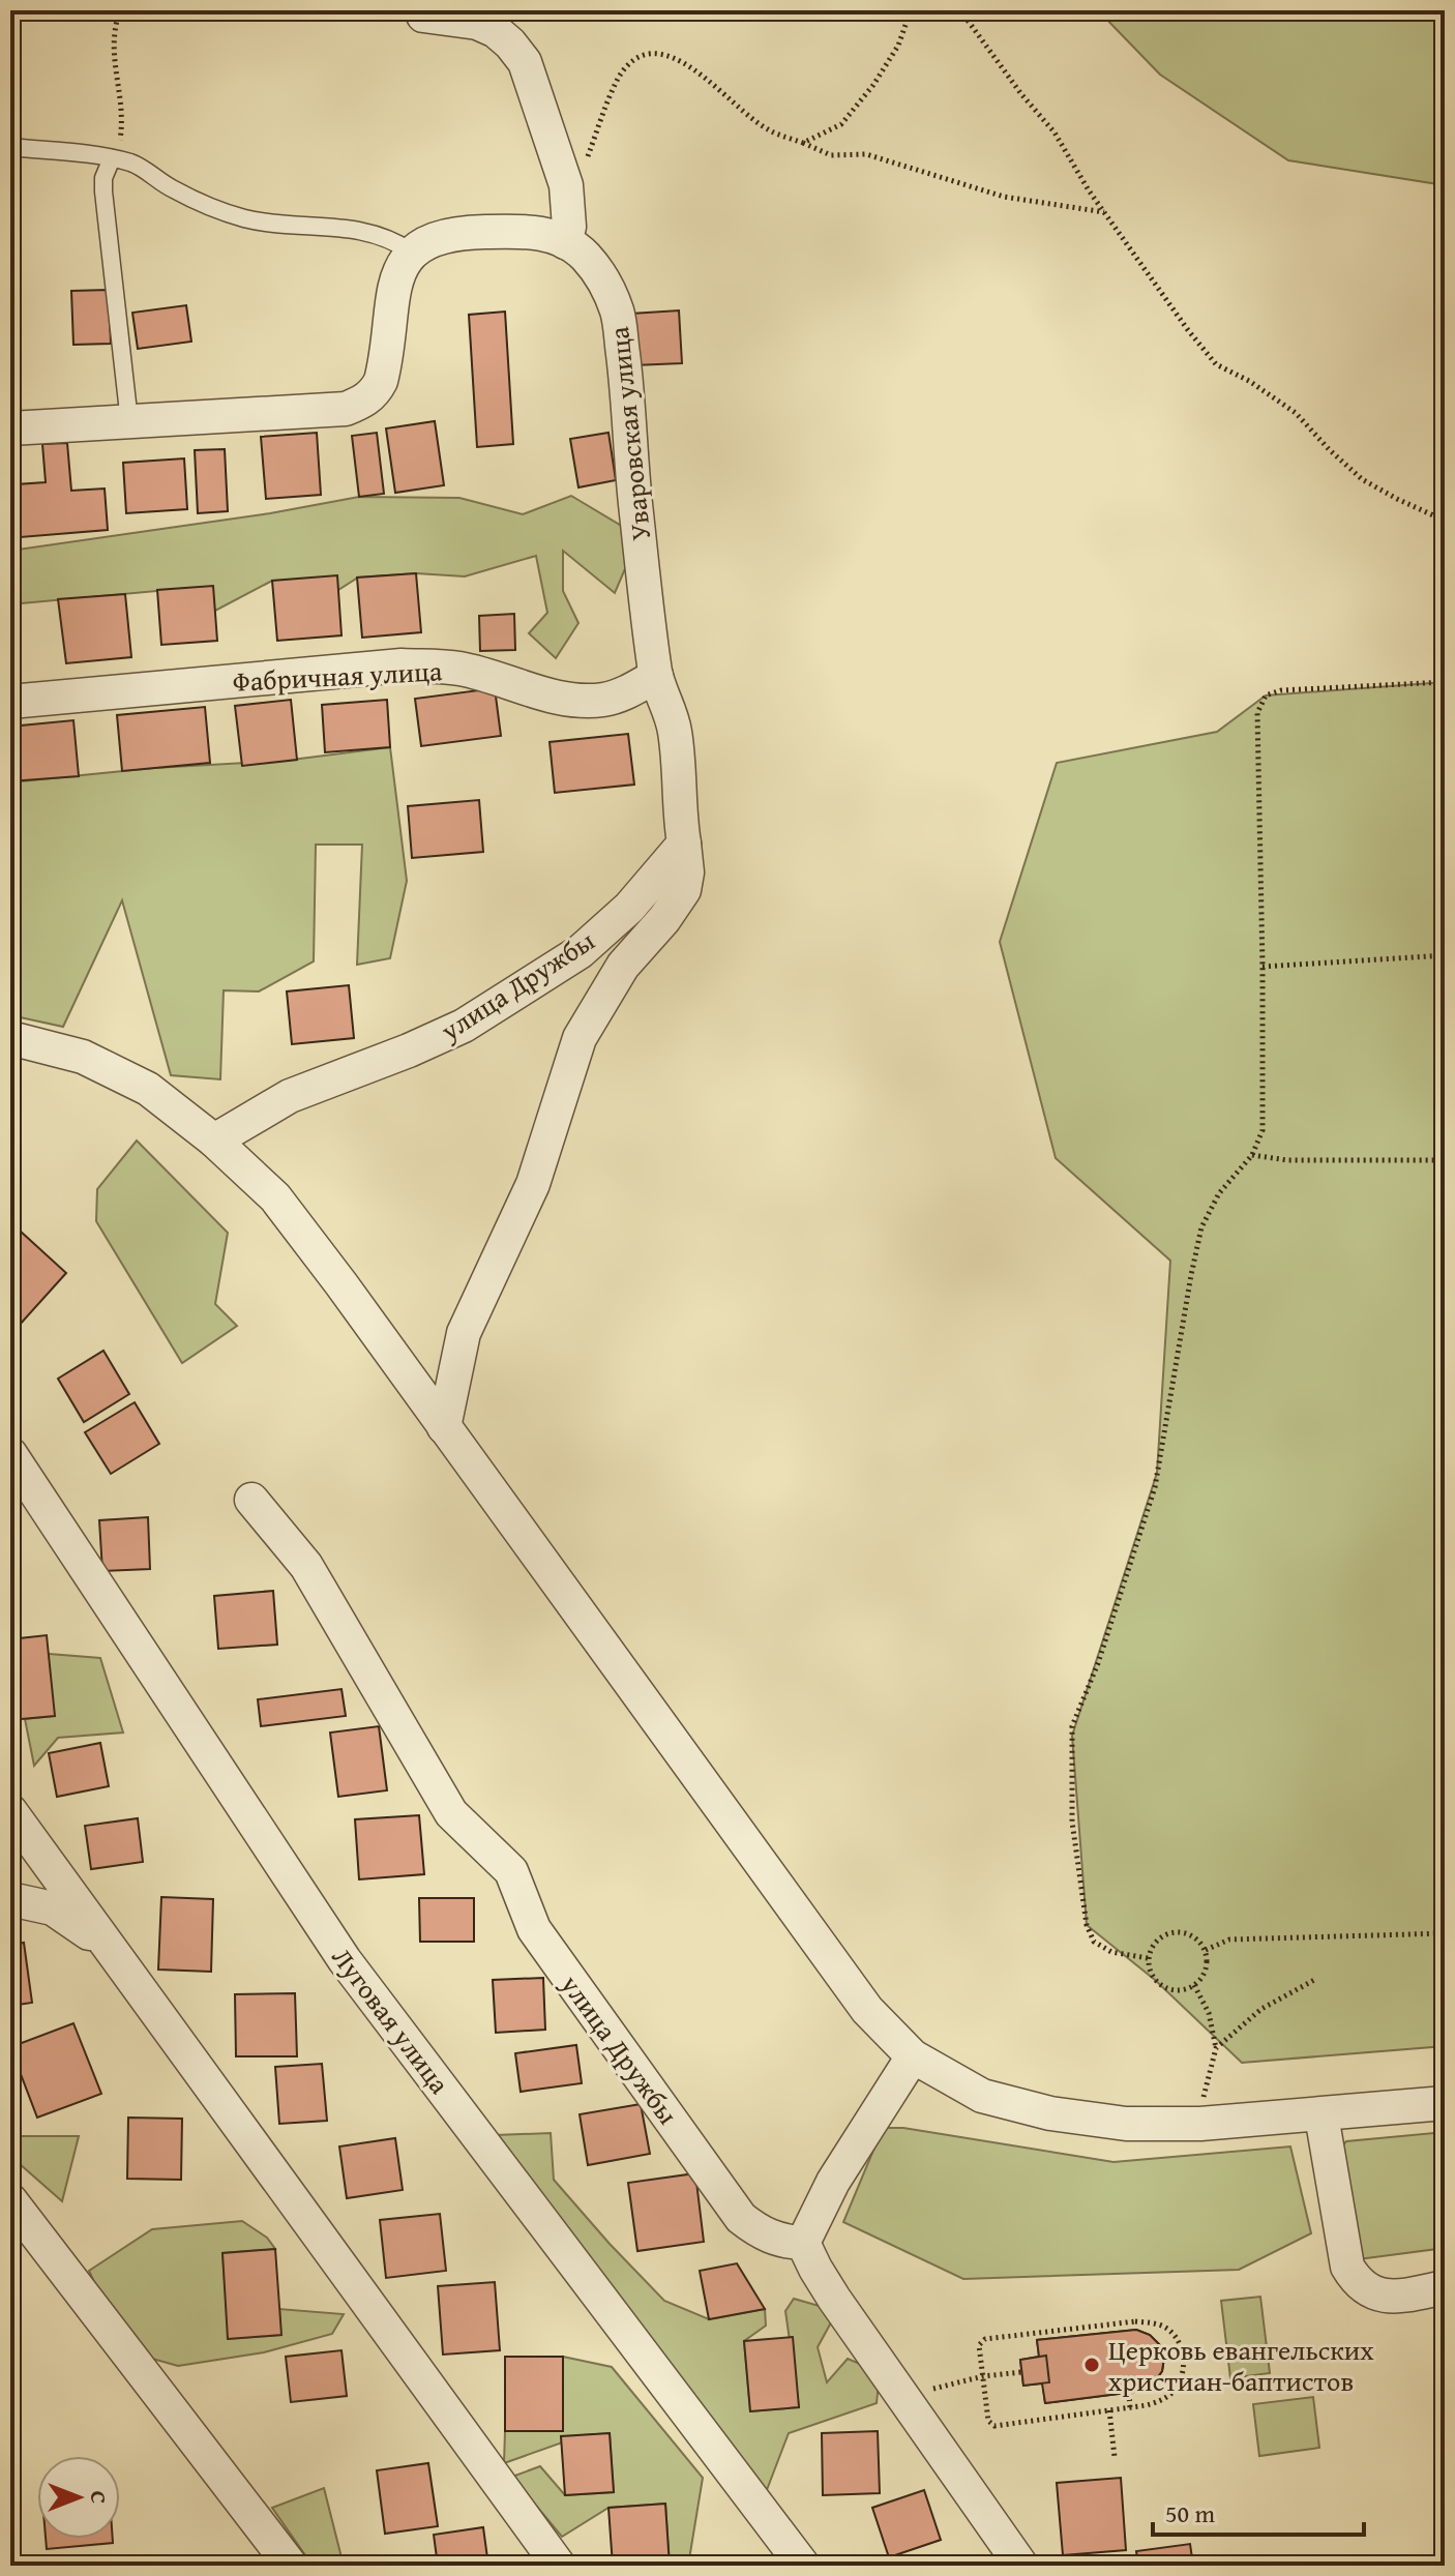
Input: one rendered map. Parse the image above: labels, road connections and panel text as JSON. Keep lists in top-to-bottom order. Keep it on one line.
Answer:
{"streets":{"street":["Уваровская улица","Фабричная улица","улица Дружбы","Луговая улица"]},"crossings":[["Уваровская улица","Фабричная улица"]],"places":["Церковь евангельских христиан-баптистов"],"scale_bar":"50 m","north":"right"}
